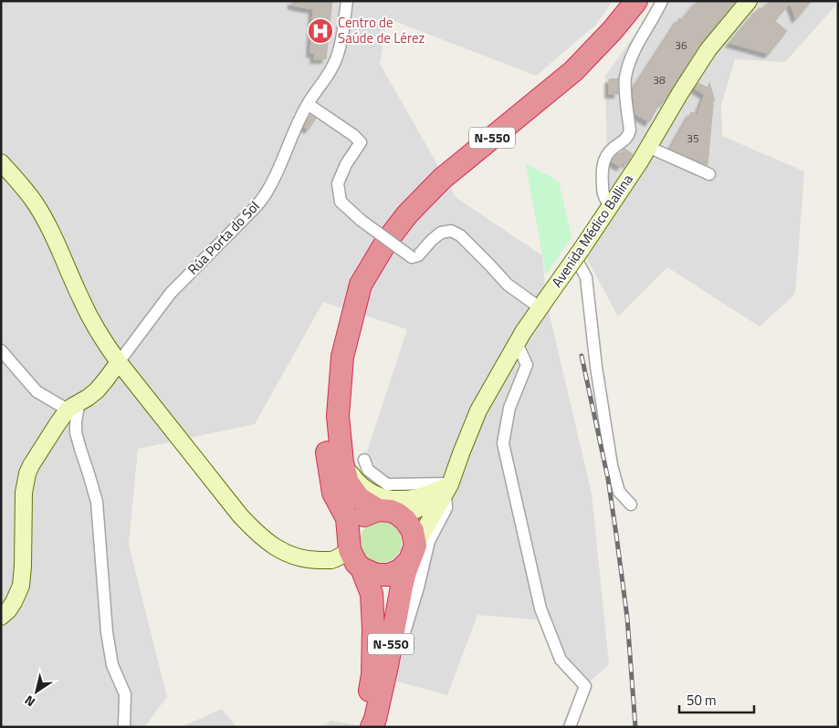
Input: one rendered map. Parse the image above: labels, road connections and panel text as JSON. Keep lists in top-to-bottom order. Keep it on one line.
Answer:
{"streets":{"highway":["N-550"],"street":["Avenida Médico Ballina","Rúa Porta do Sol"]},"crossings":[["N-550","Avenida Médico Ballina"]],"places":{"hospital":["Centro de Saúde de Lérez"]},"house_numbers":["36","38","35"],"scale_bar":"50 m","north":"bottom left"}
